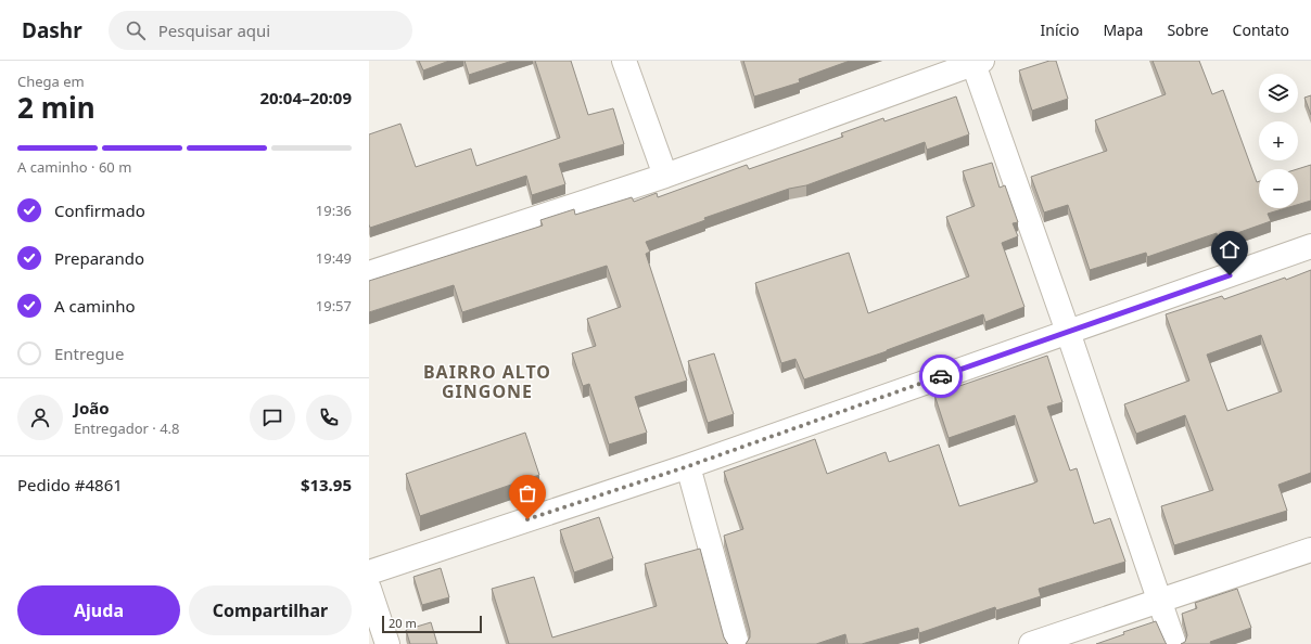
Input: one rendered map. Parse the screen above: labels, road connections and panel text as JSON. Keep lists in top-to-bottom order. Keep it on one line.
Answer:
{"districts":["BAIRRO ALTO GINGONE"],"scale_bar":"20 m","page":{"header":"Dashr","search":"Pesquisar aqui","nav":["Início","Mapa","Sobre","Contato"],"heading":["2 min","Chega em","20:04–20:09"],"panel":["João","Entregador · 4.8","Pedido #4861","$13.95"],"map_buttons":["+","−"],"bar":"A caminho · 60 m","list":[["Confirmado","19:36"],["Preparando","19:49"],["A caminho","19:57"],"Entregue"],"buttons":["Ajuda","Compartilhar"],"scale":"20 m"}}
